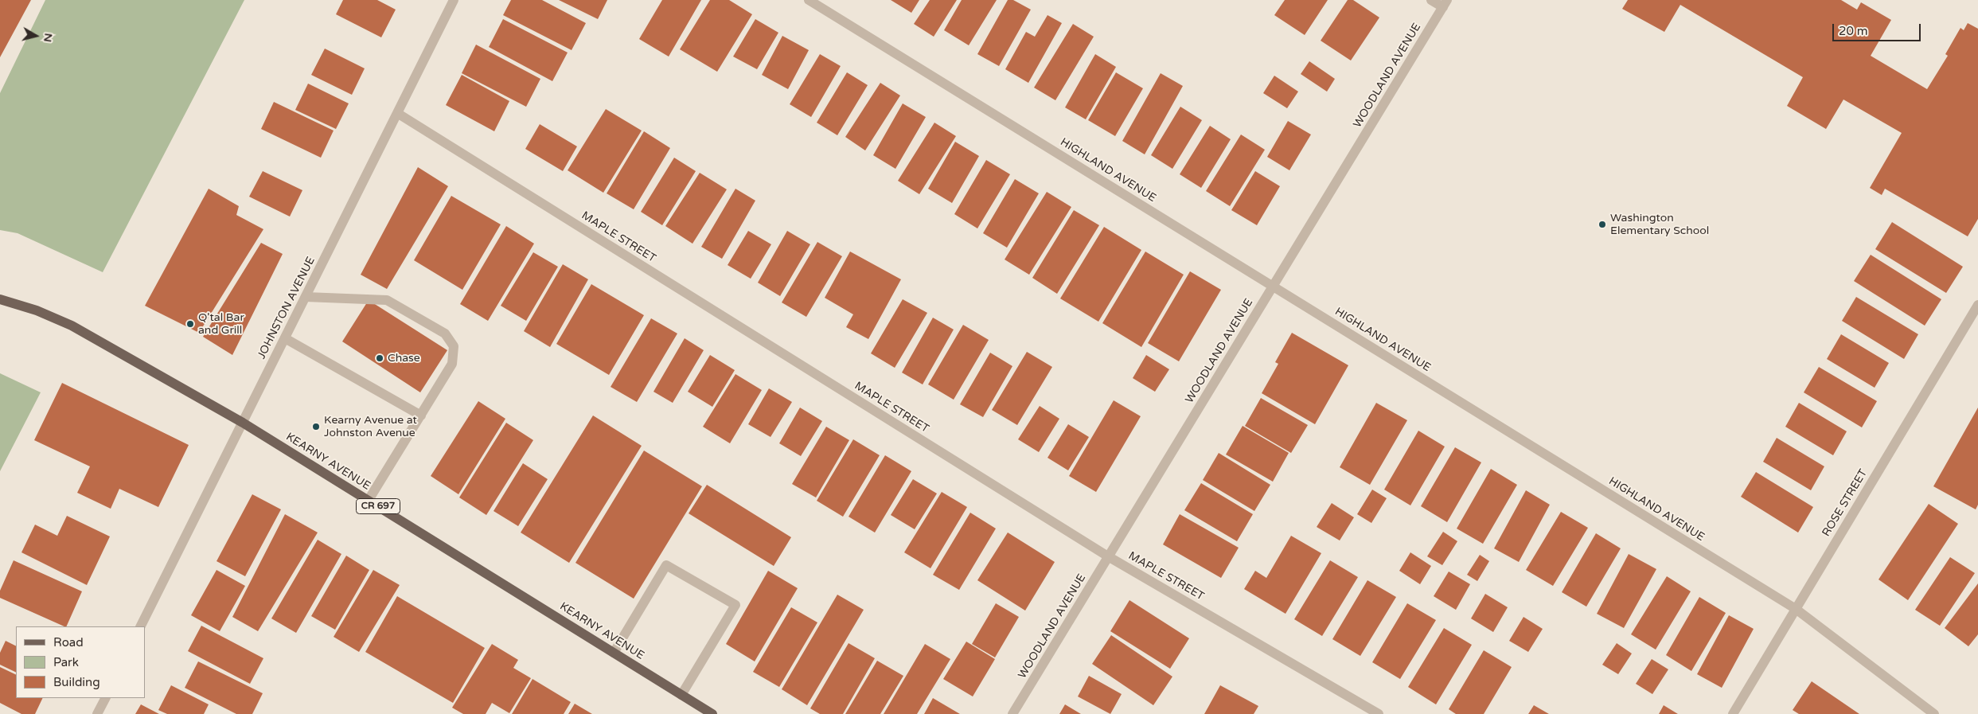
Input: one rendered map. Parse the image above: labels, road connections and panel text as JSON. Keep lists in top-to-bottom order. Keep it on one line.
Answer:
{"streets":{"main road":["KEARNY AVENUE","CR 697"],"street":["WOODLAND AVENUE","HIGHLAND AVENUE","MAPLE STREET","JOHNSTON AVENUE","ROSE STREET"]},"crossings":[["WOODLAND AVENUE","HIGHLAND AVENUE"],["WOODLAND AVENUE","MAPLE STREET"],["HIGHLAND AVENUE","ROSE STREET"],["MAPLE STREET","JOHNSTON AVENUE"],["JOHNSTON AVENUE","KEARNY AVENUE"]],"places":["Washington Elementary School","Q'tal Bar and Grill","Chase","Kearny Avenue at Johnston Avenue"],"legend":["Road","Park","Building"],"scale_bar":"20 m","north":"right"}
